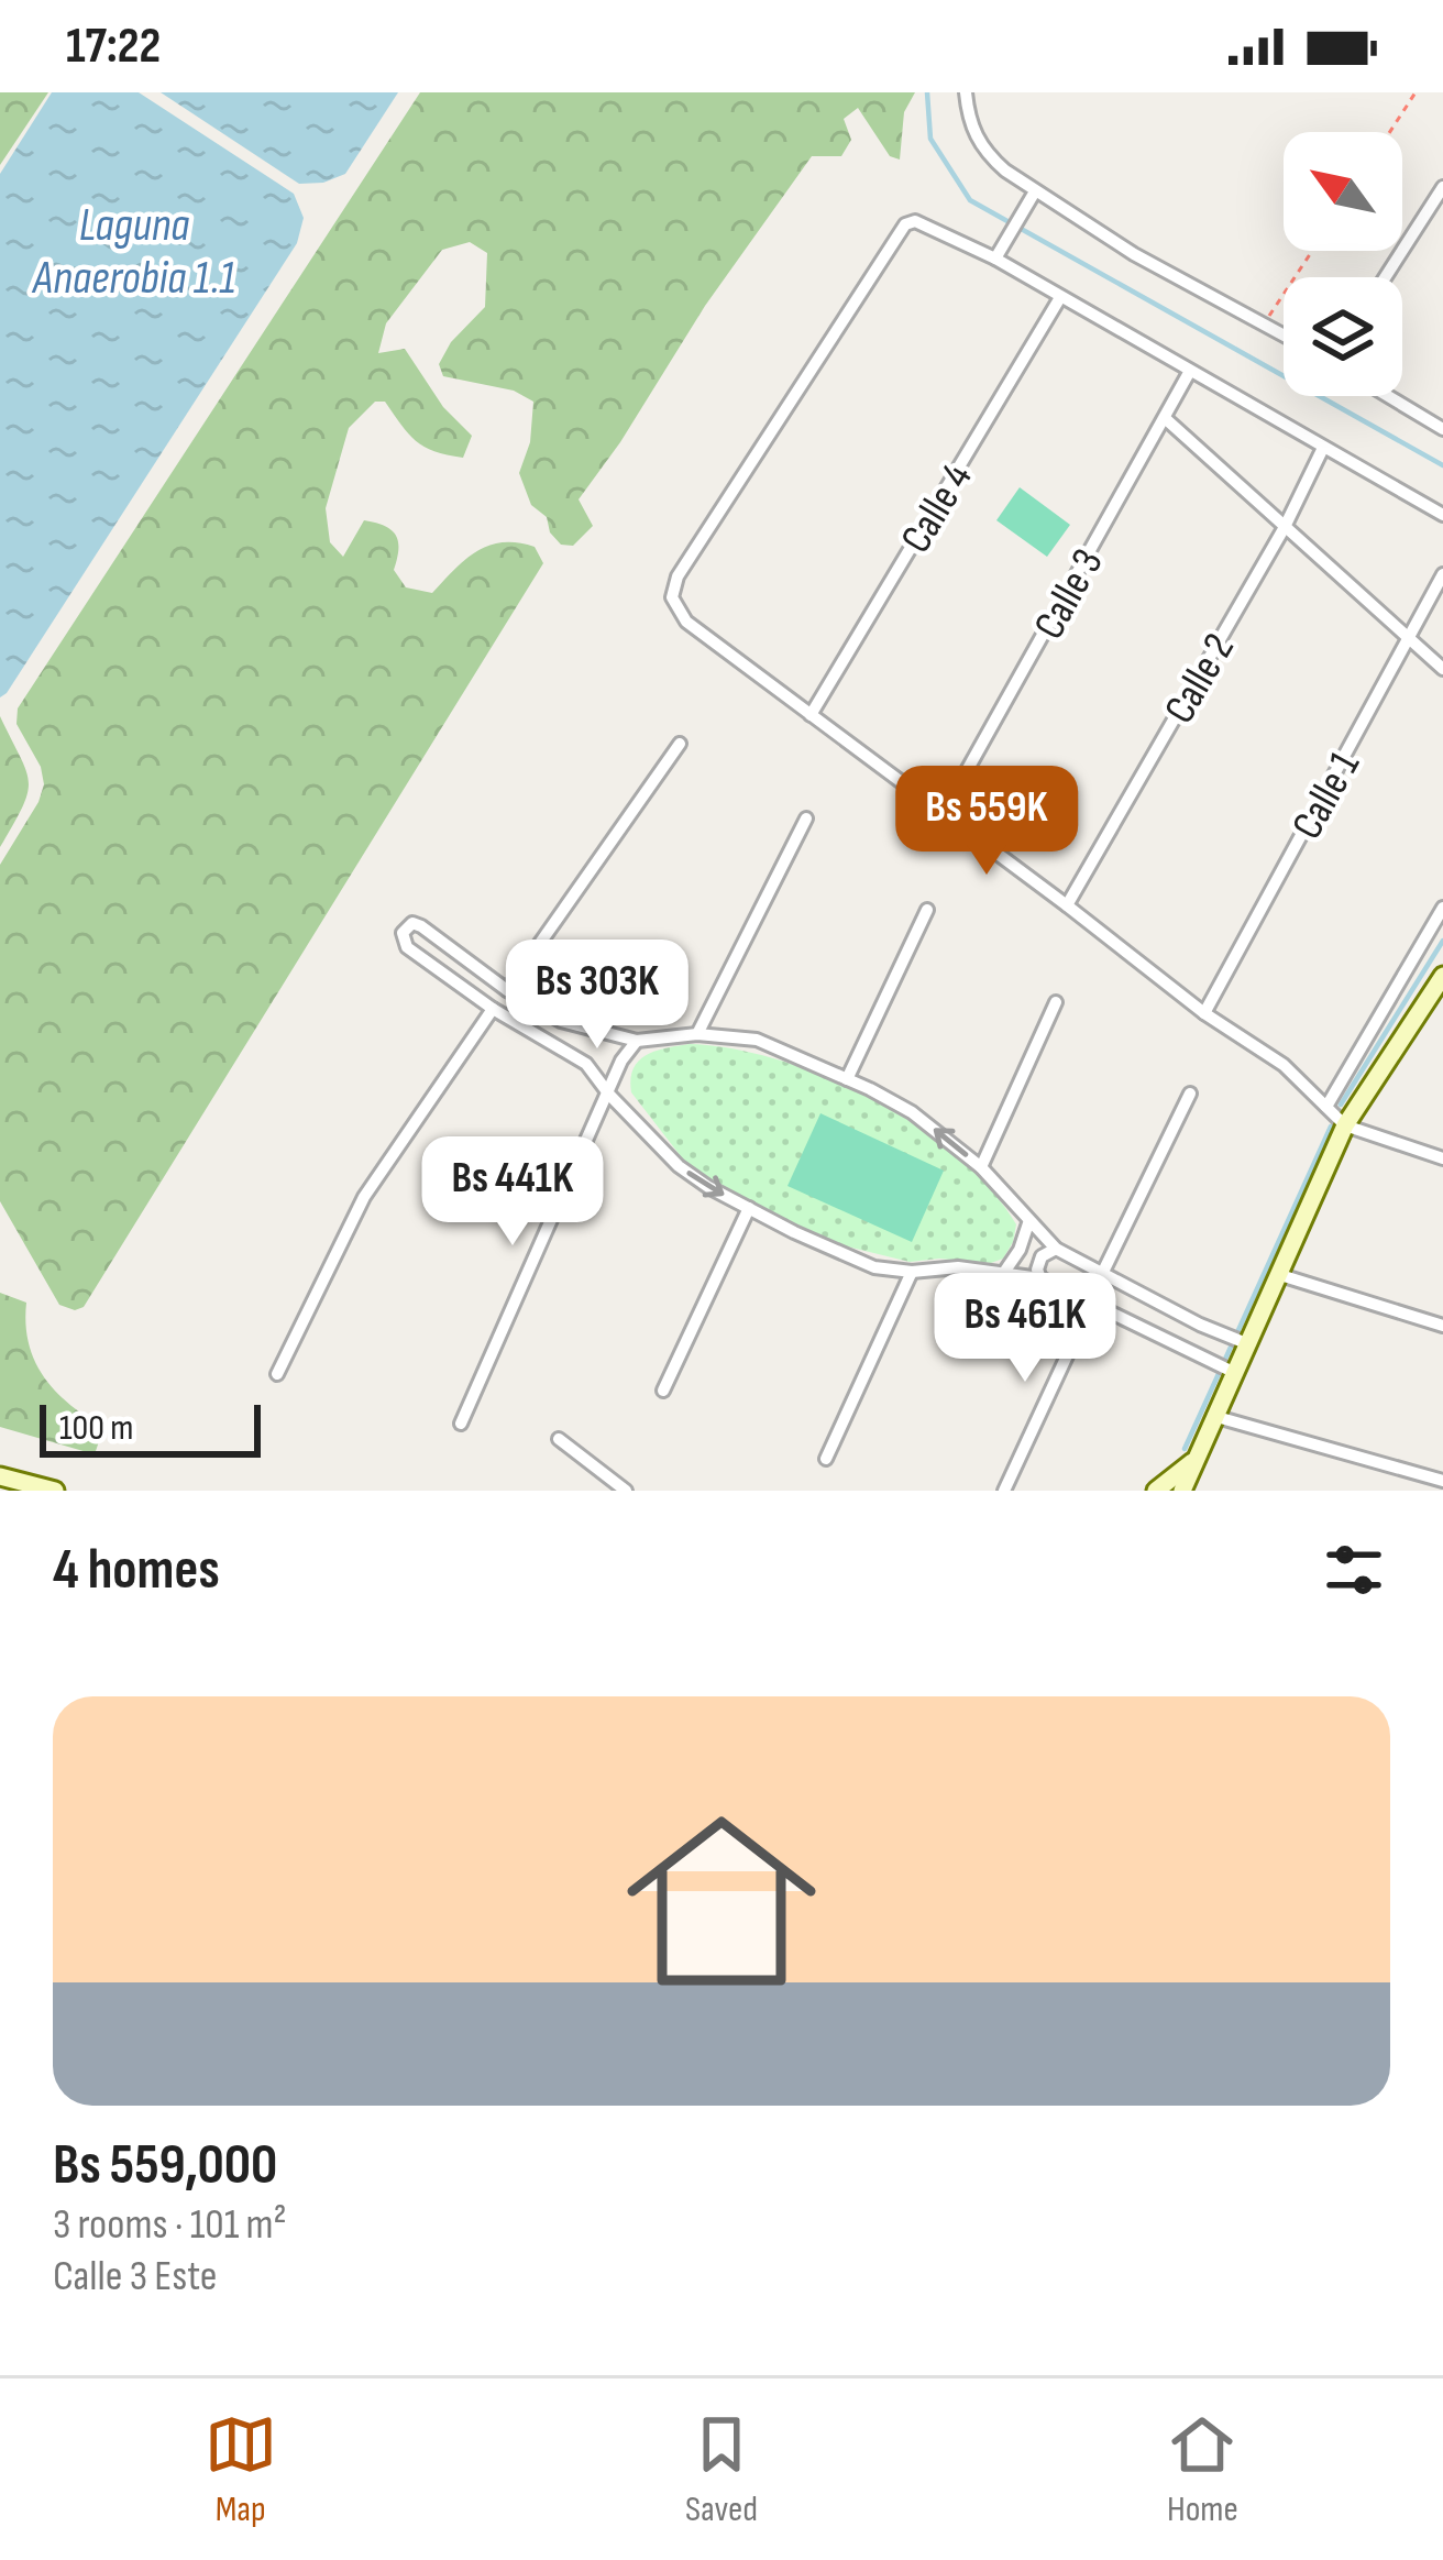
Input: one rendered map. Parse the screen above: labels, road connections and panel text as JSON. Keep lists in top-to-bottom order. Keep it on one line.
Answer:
{"streets":{"street":["Calle 4","Calle 3","Calle 2","Calle 1"]},"water":["Laguna Anaerobia 1.1"],"scale_bar":"100 m","north":"top left","page":{"status":"17:22","price":["Bs 559K","Bs 303K","Bs 441K","Bs 461K"],"scale":"100 m","heading":"4 homes","list":[{"name":"Bs 559,000","note":"3 rooms · 101 m² · Calle 3 Este"}],"tabs":["Map","Saved","Home"]}}
